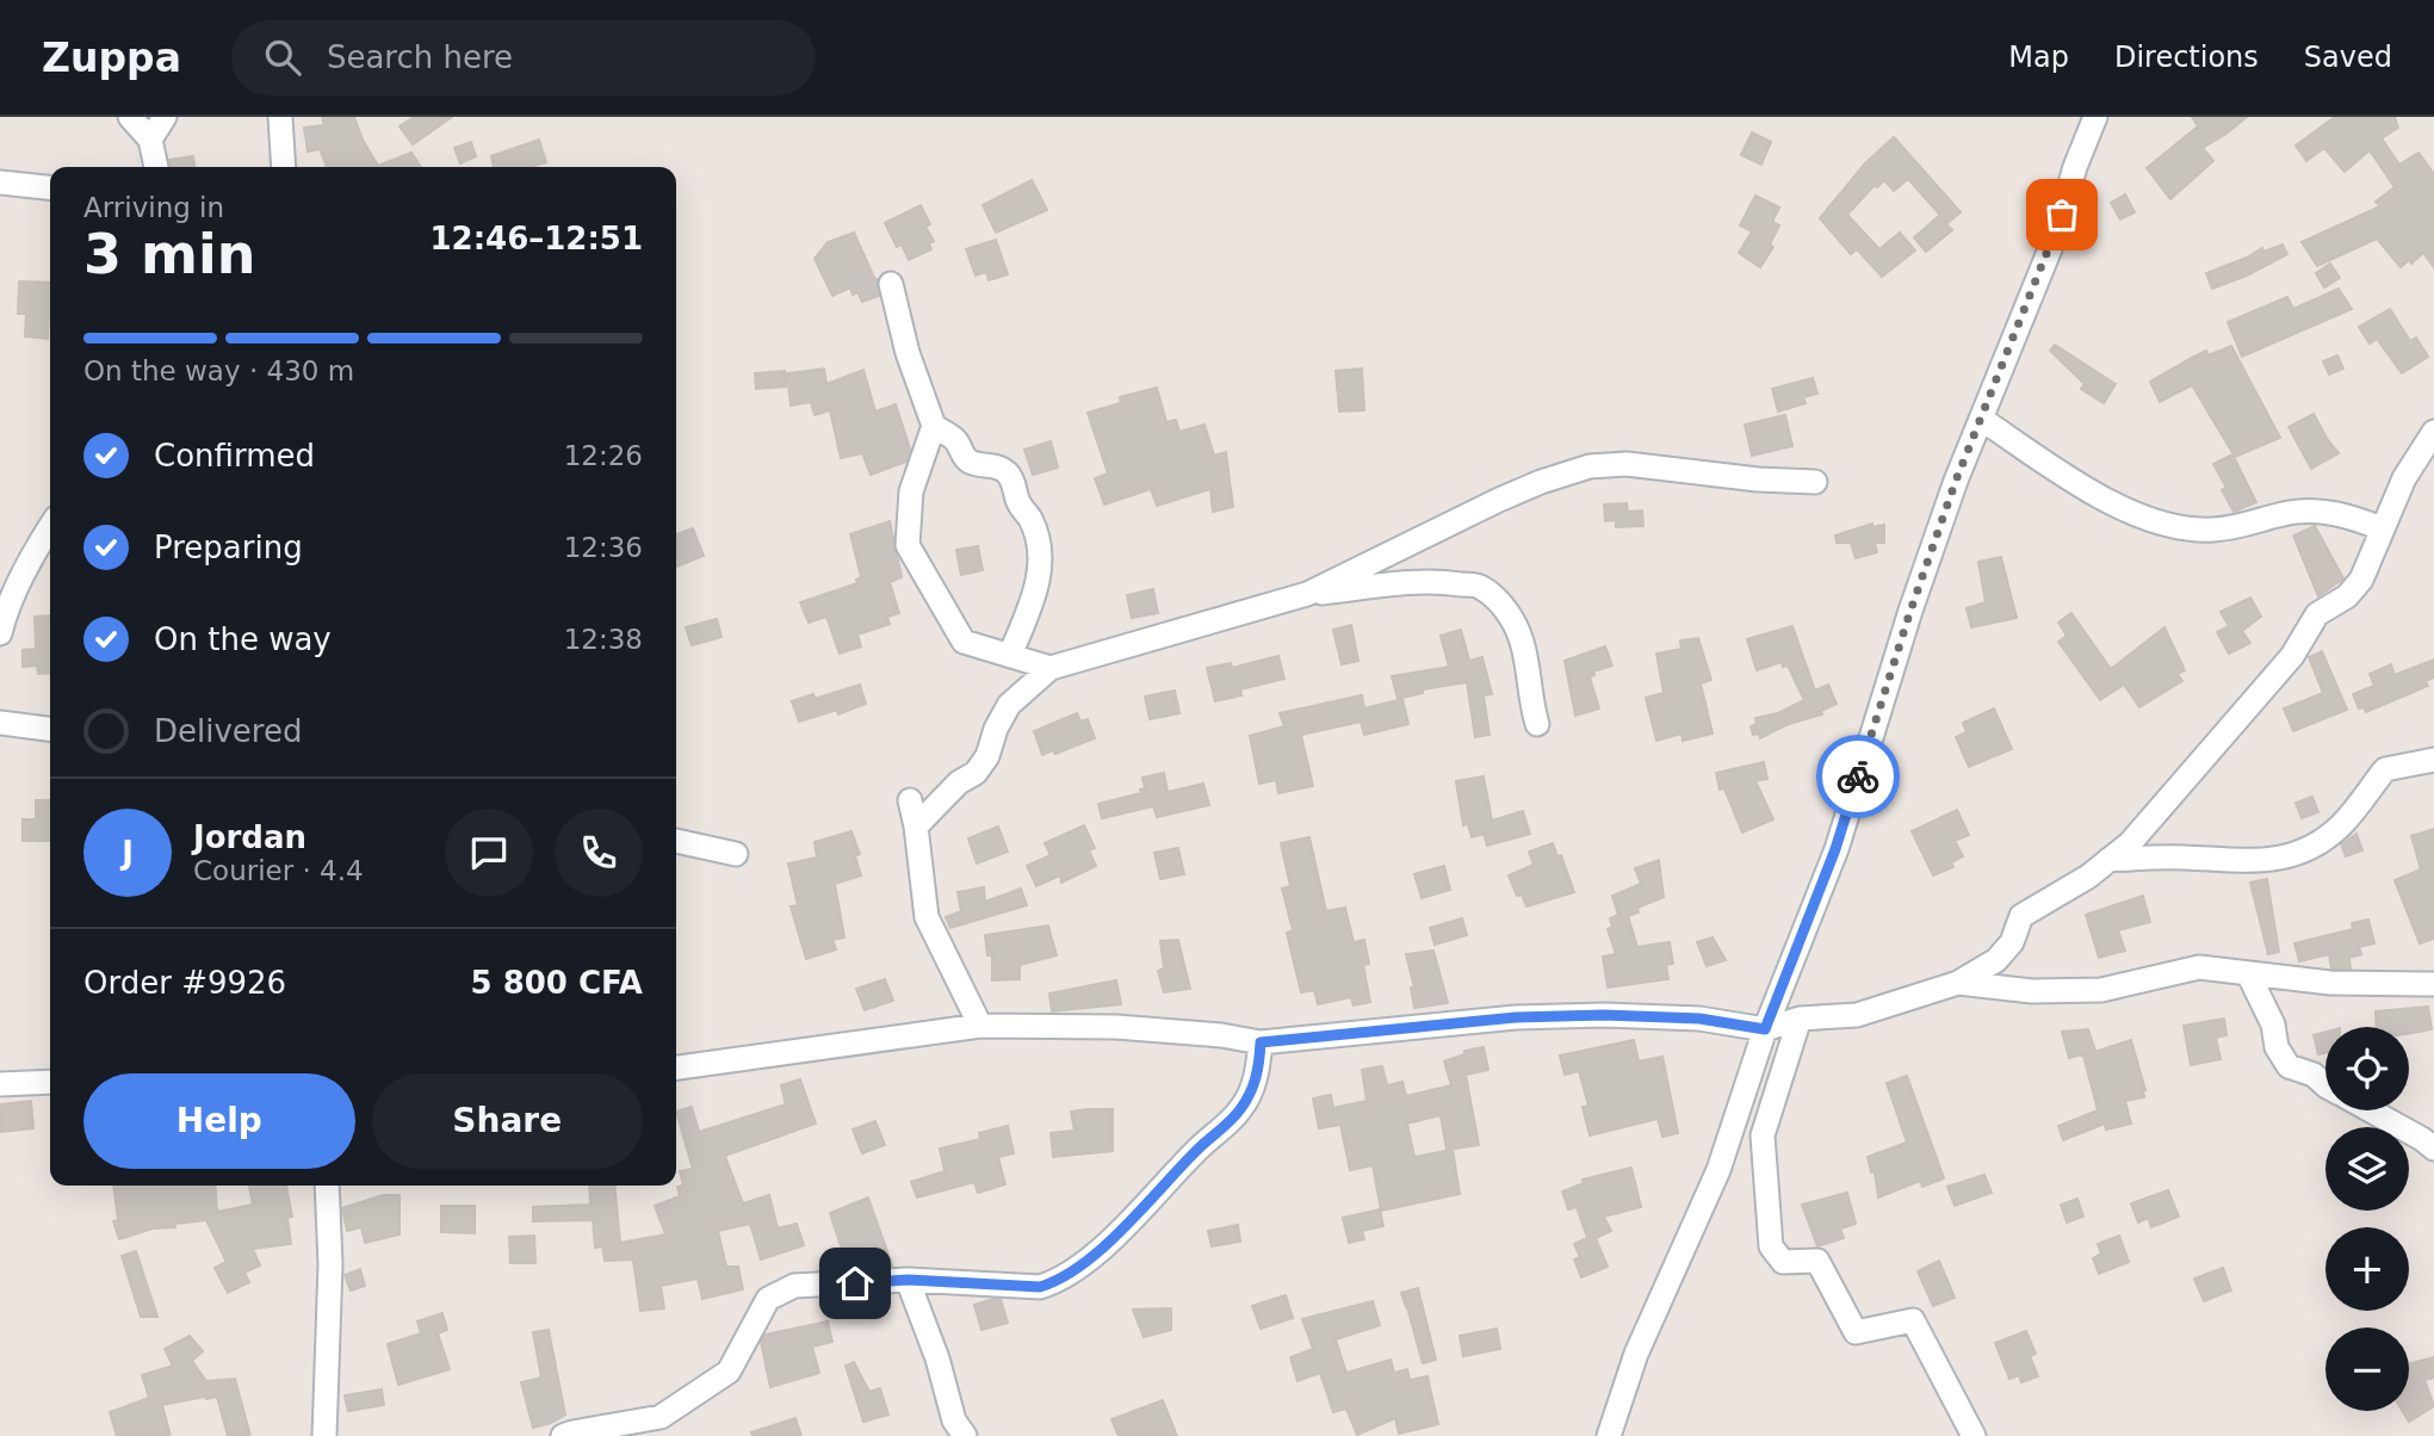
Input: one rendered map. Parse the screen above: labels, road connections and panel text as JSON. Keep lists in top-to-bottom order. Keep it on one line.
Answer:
{"page":{"header":"Zuppa","search":"Search here","nav":["Map","Directions","Saved"],"heading":["3 min","Arriving in","12:46–12:51"],"panel":["Jordan","Courier · 4.4","Order #9926","5 800 CFA"],"bar":"On the way · 430 m","list":[["Confirmed","12:26"],["Preparing","12:36"],["On the way","12:38"],"Delivered"],"round":"J","map_buttons":["+","−"],"buttons":["Help","Share"]}}
